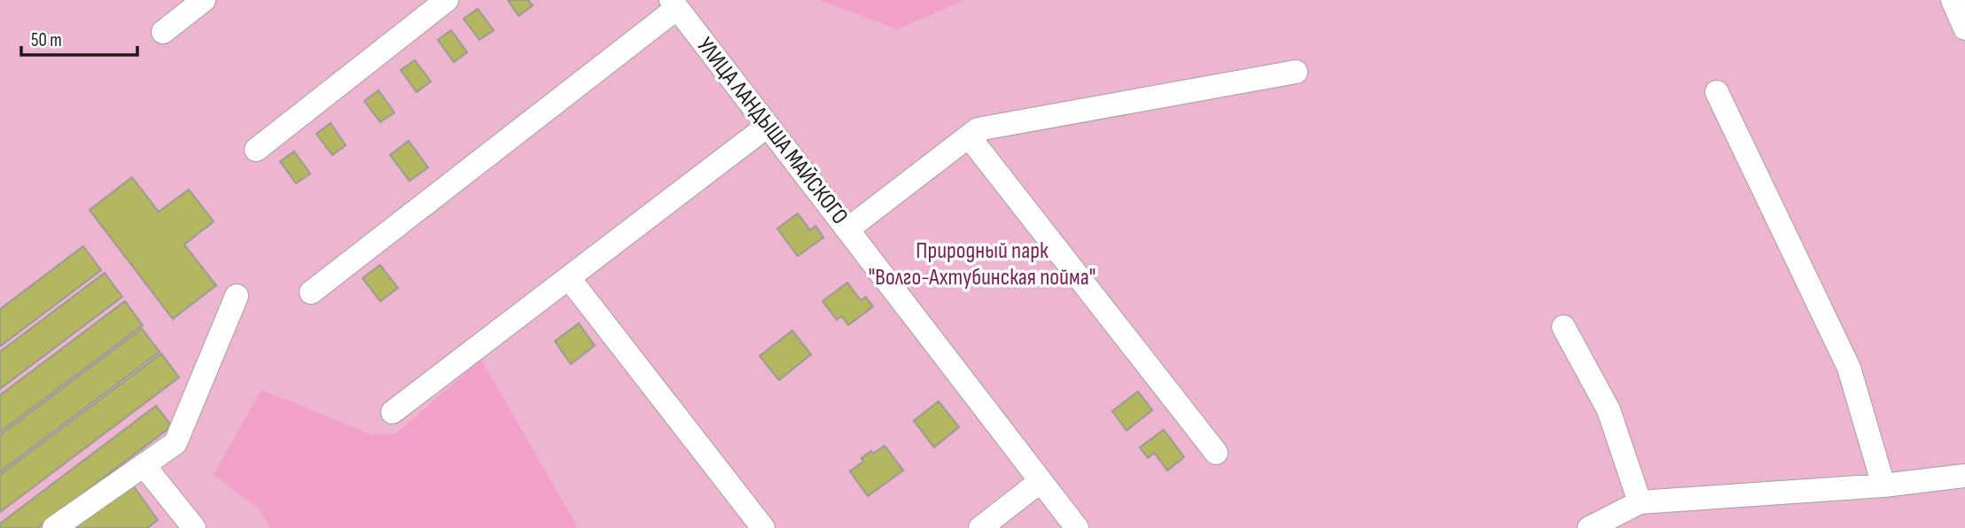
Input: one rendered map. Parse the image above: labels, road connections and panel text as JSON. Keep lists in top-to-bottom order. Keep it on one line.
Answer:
{"streets":{"street":["УЛИЦА ЛАНДЫША МАЙСКОГО"]},"parks":["Природный парк \"Волго-Ахтубинская пойма\""],"scale_bar":"50 m"}
